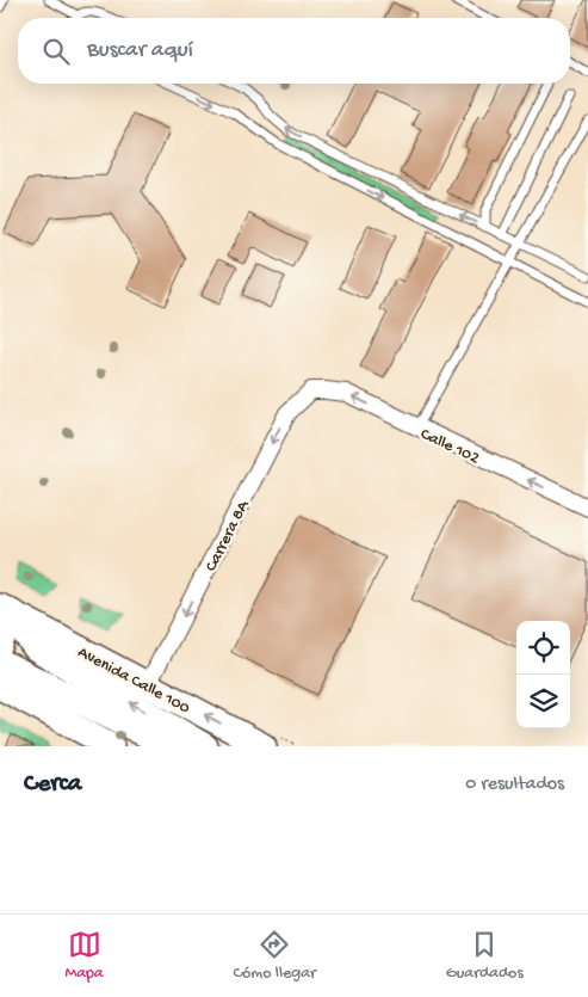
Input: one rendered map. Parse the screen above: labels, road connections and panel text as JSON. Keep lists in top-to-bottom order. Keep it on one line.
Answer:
{"streets":{"main road":["Avenida Calle 100"],"street":["Calle 102","Carrera 8A"]},"crossings":[["Calle 102","Carrera 8A"],["Carrera 8A","Avenida Calle 100"]],"one_way":["Calle 102","Carrera 8A"],"page":{"search":"Buscar aquí","heading":["Cerca","0 resultados"],"nav":["Mapa","Cómo llegar","Guardados"]}}
